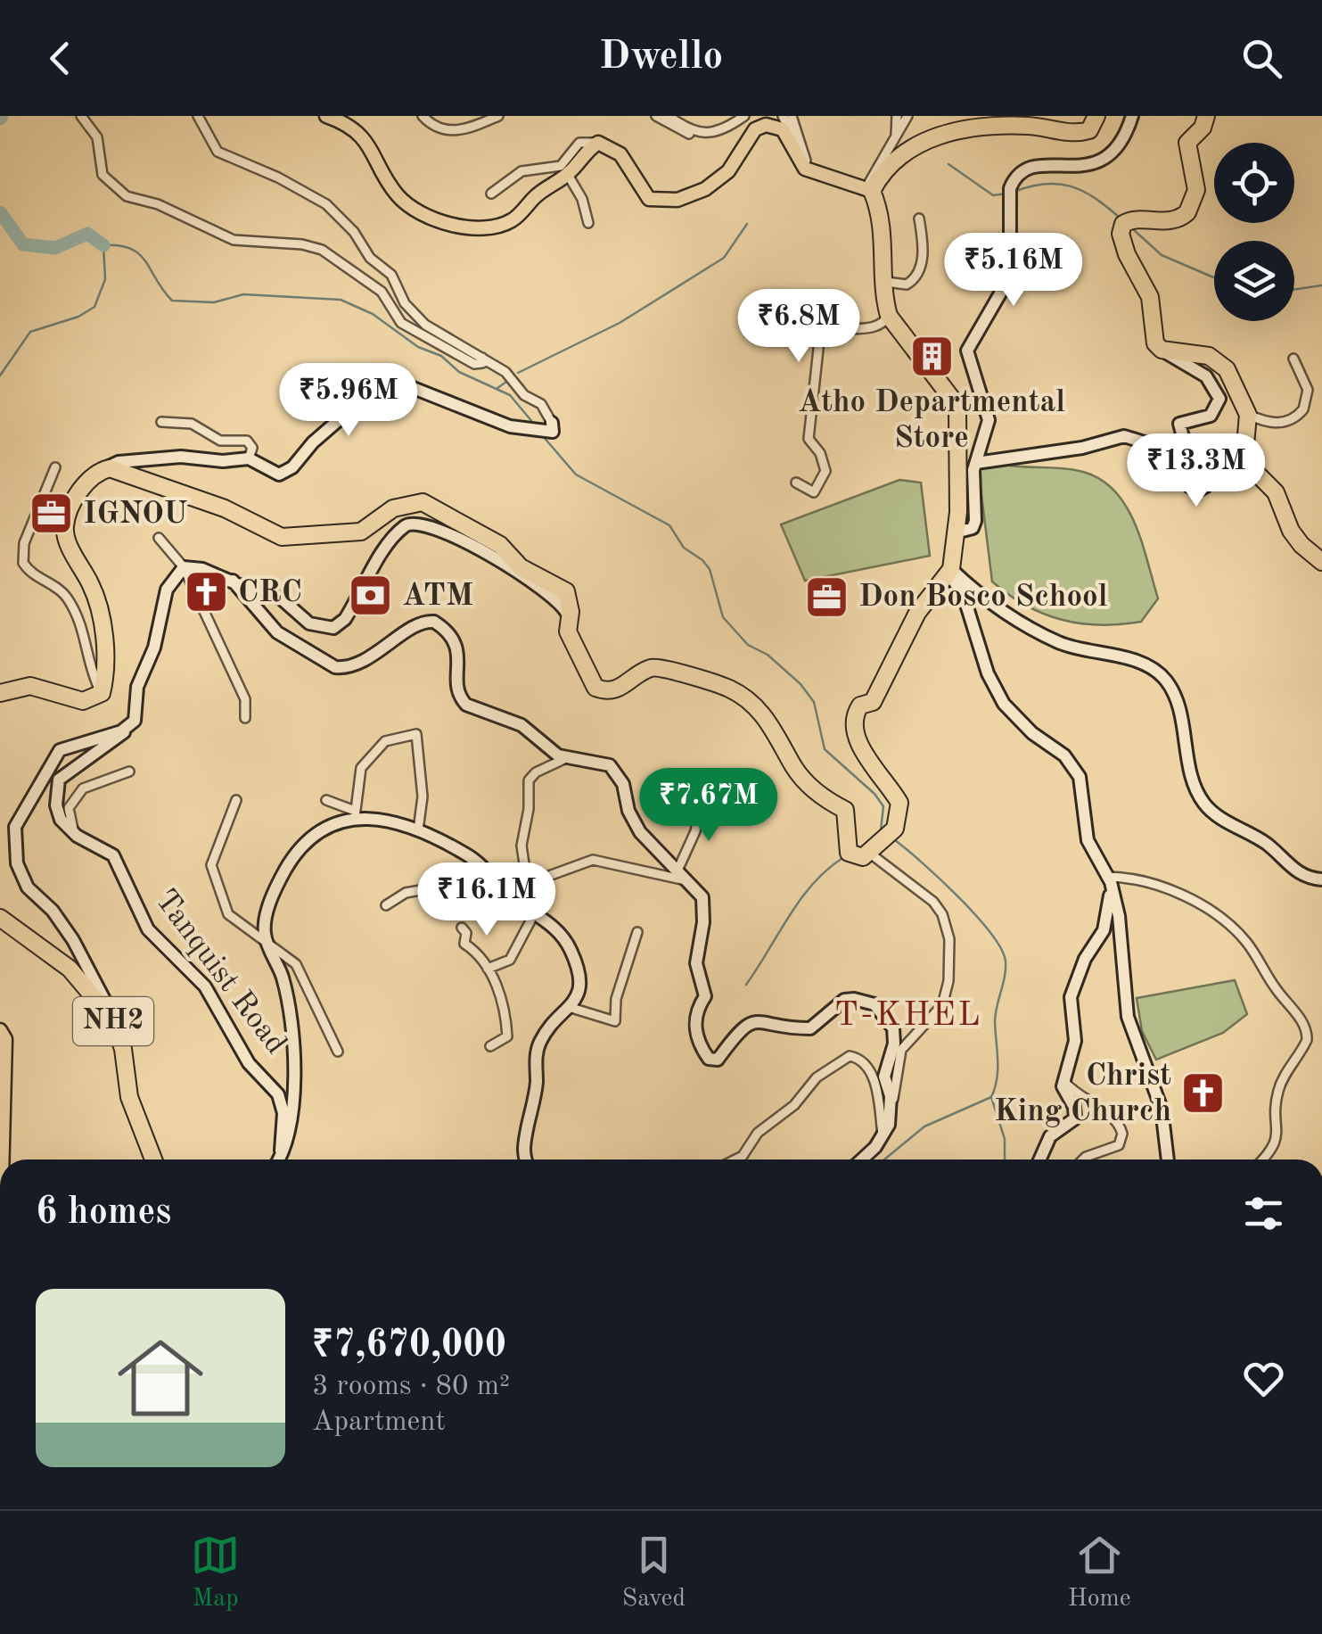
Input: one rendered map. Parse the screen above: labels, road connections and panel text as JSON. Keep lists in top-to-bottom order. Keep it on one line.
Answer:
{"streets":{"highway":["NH2"],"street":["Tanquist Road"]},"districts":["T-KHEL"],"places":{"building":["Atho Departmental Store"],"office":["IGNOU","Don Bosco School"],"church":["CRC","Christ King Church"],"bank":["ATM"]},"page":{"header":"Dwello","price":["₹5.16M","₹6.8M","₹5.96M","₹13.3M","₹7.67M","₹16.1M"],"heading":"6 homes","list":[{"name":"₹7,670,000","note":"3 rooms · 80 m² · Apartment"}],"tabs":["Map","Saved","Home"]}}
